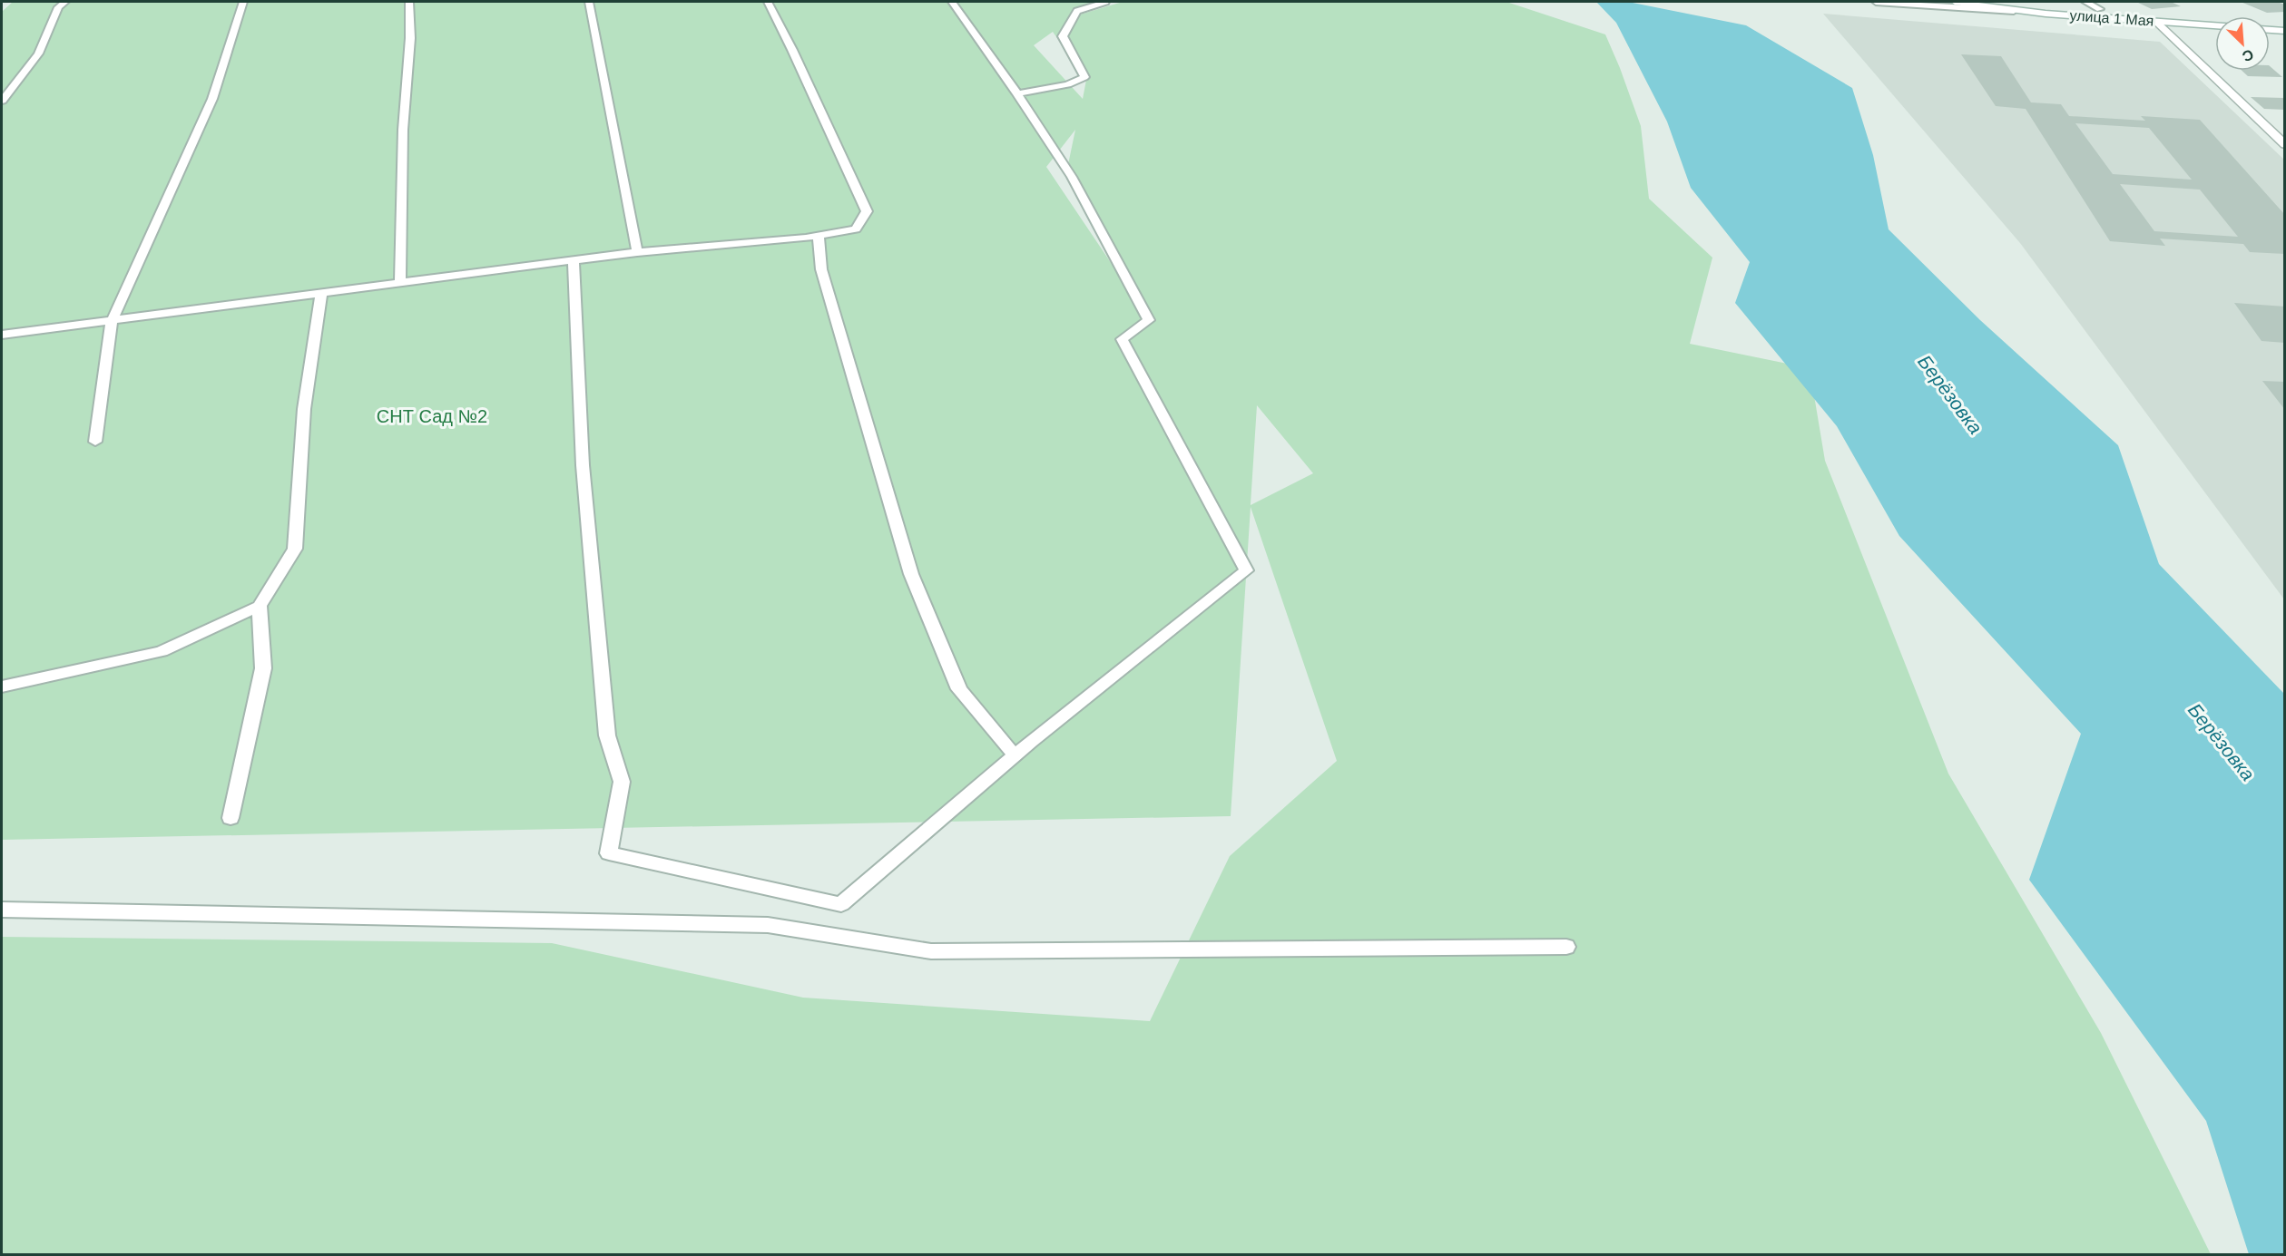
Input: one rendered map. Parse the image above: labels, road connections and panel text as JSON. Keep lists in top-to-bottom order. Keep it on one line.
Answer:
{"streets":{"street":["улица 1 Мая"]},"water":["Берёзовка"],"parks":["СНТ Сад №2"],"north":"bottom right"}
